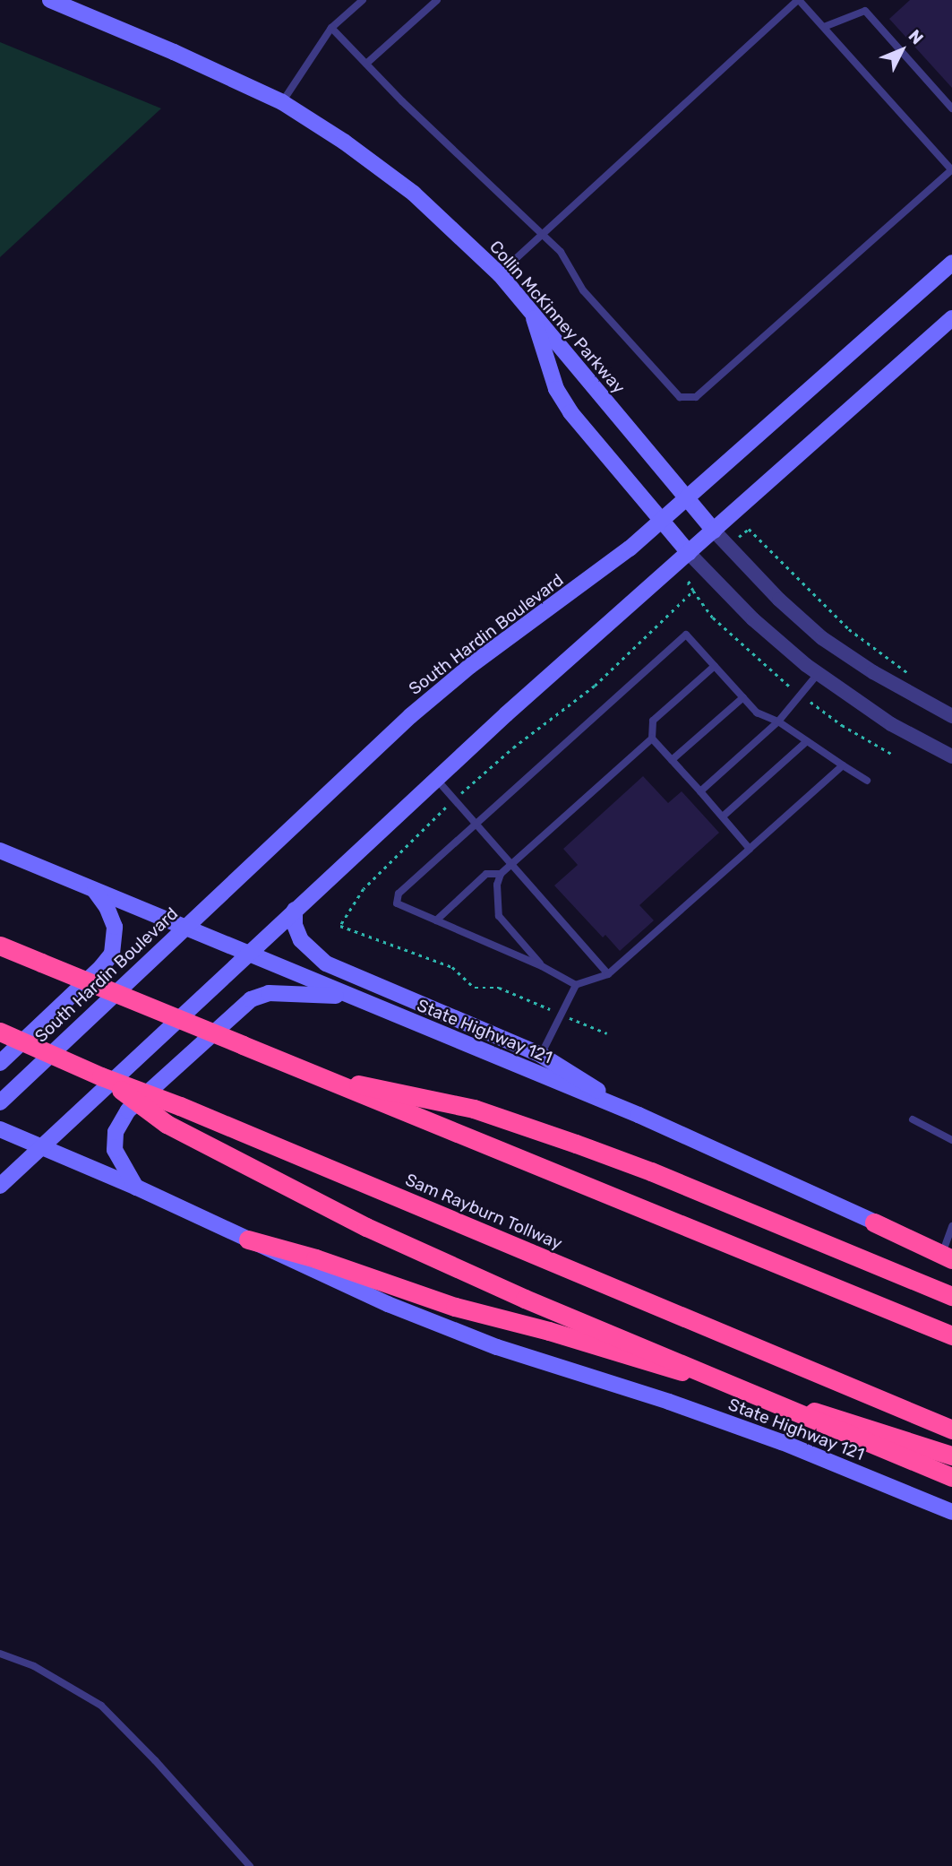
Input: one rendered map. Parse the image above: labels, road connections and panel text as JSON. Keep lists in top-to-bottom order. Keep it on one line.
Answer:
{"streets":{"highway":["Sam Rayburn Tollway"],"main road":["Collin McKinney Parkway","South Hardin Boulevard","State Highway 121"]},"crossings":[["Collin McKinney Parkway","South Hardin Boulevard"],["South Hardin Boulevard","State Highway 121"]],"north":"top right"}
